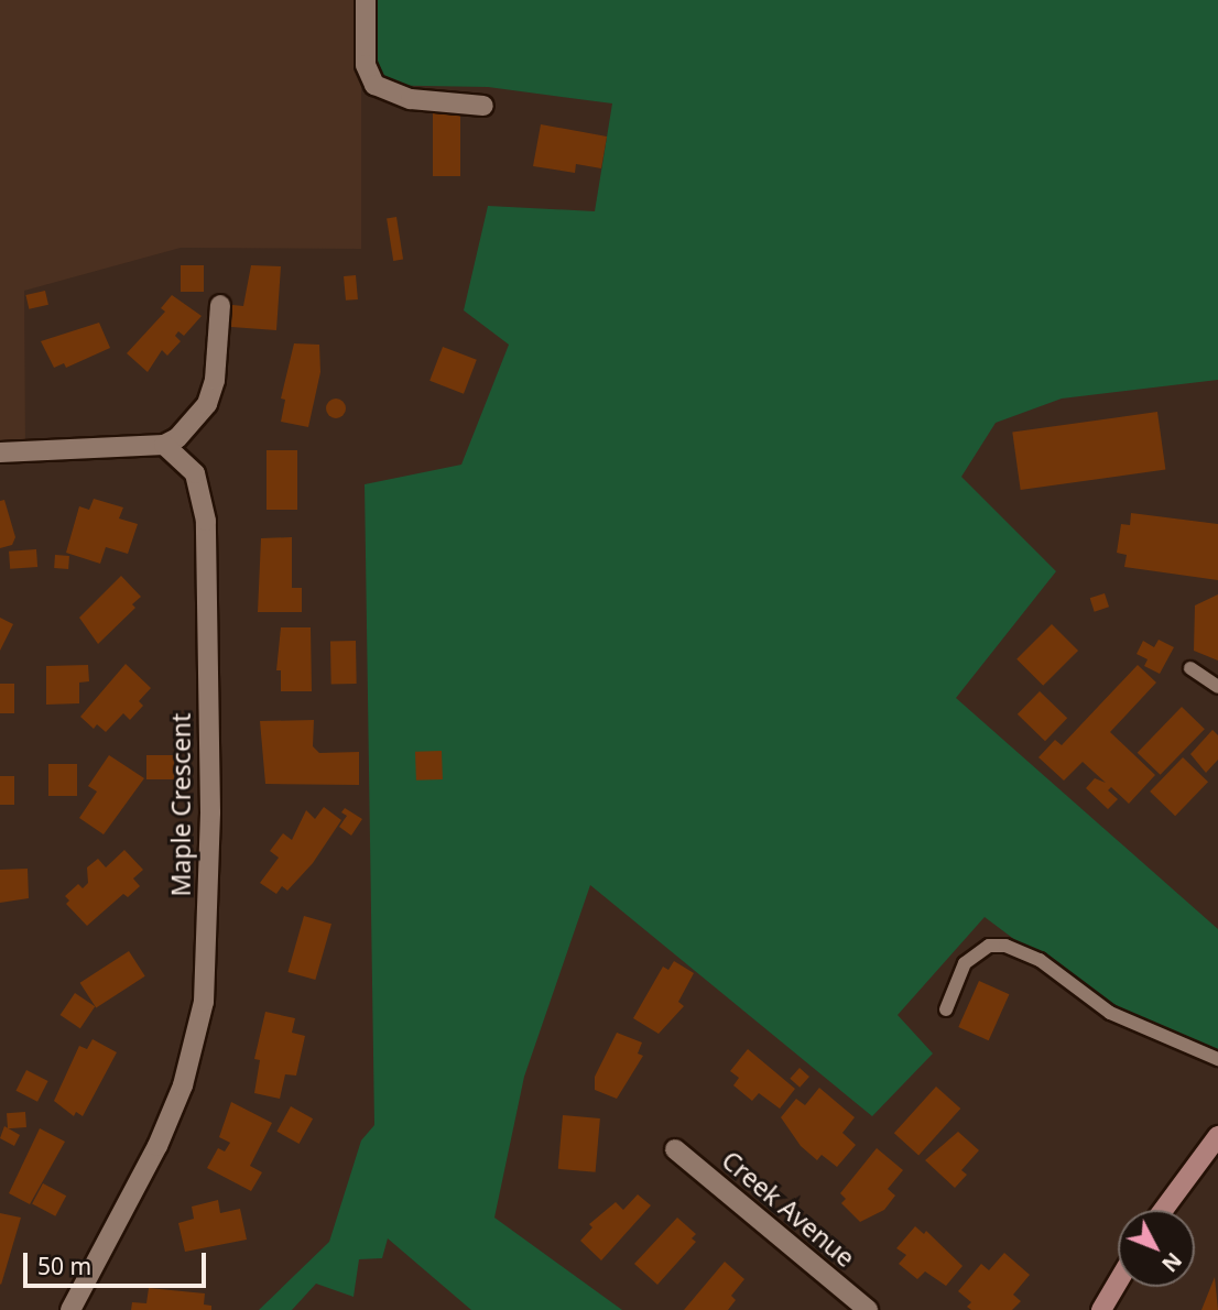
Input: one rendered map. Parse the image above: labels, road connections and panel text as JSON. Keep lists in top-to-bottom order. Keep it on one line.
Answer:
{"streets":{"street":["Maple Crescent","Creek Avenue"]},"scale_bar":"50 m","north":"bottom right"}
